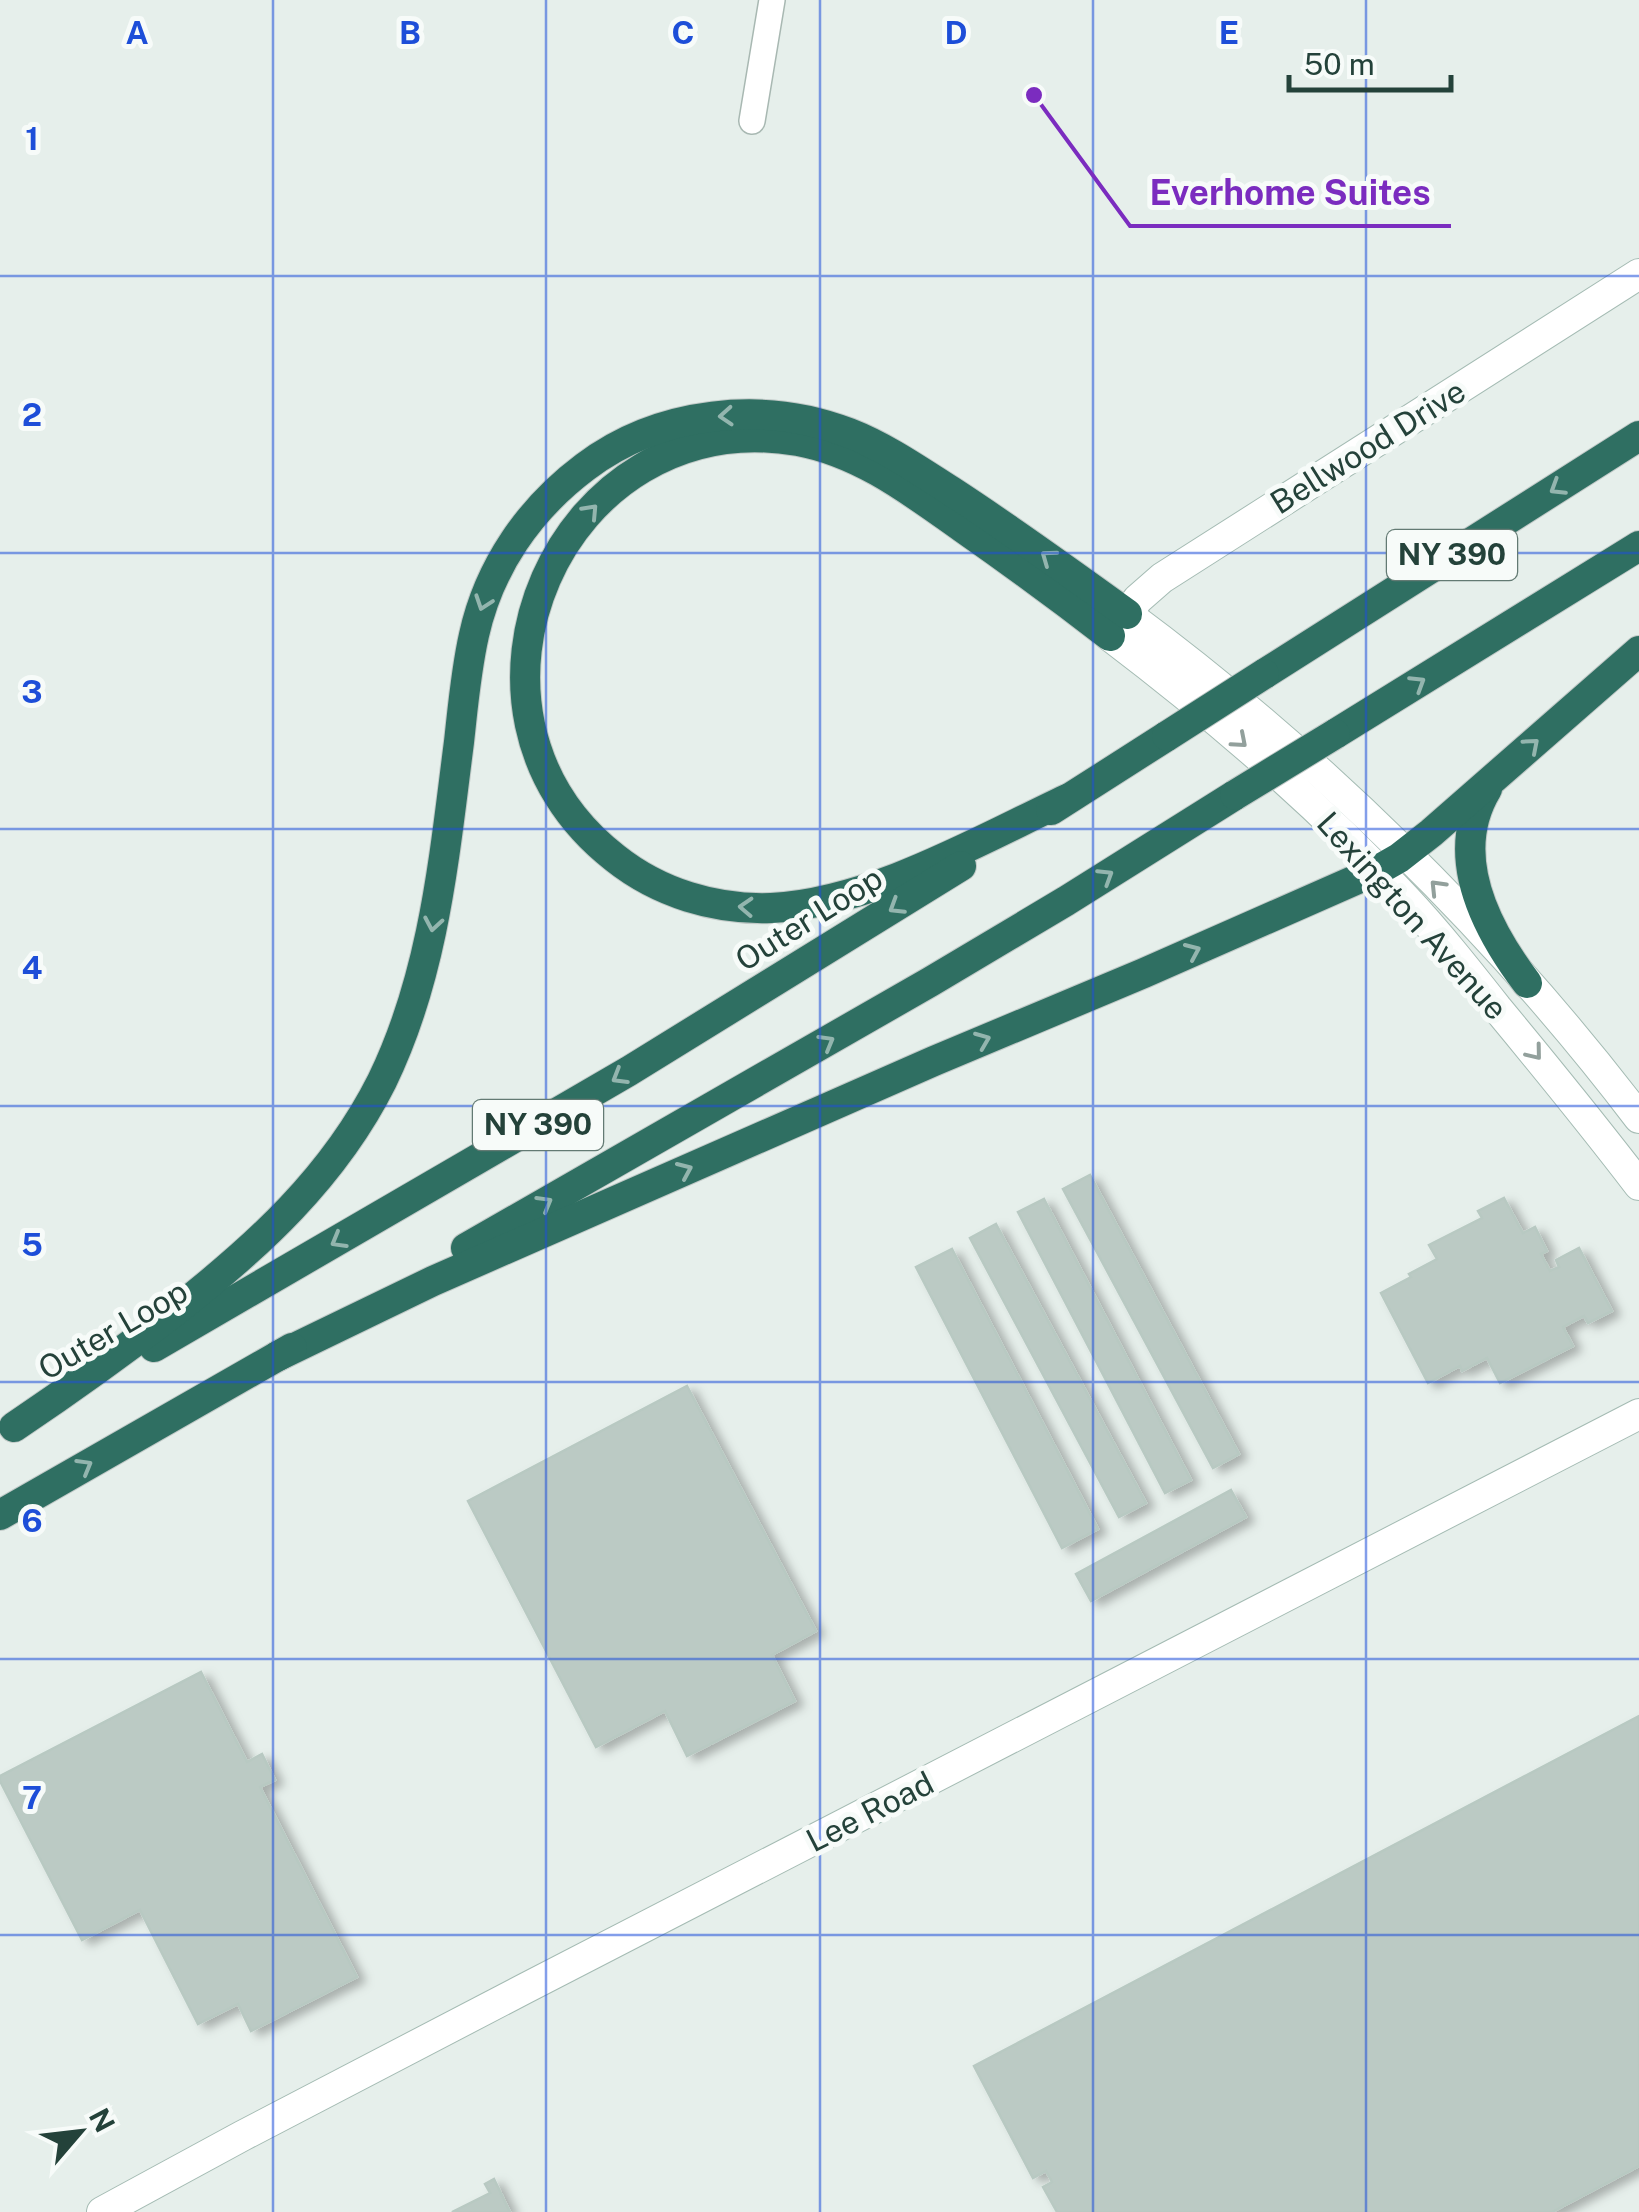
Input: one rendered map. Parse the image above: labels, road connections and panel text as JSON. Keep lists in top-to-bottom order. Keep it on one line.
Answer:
{"streets":{"highway":["NY 390","Outer Loop"],"street":["Bellwood Drive","Lexington Avenue","Lee Road"]},"crossings":[["Bellwood Drive","Lexington Avenue"]],"places":["Everhome Suites"],"scale_bar":"50 m","north":"top right","grid":{"columns":["A","B","C","D","E"],"rows":["1","2","3","4","5","6","7"]}}
